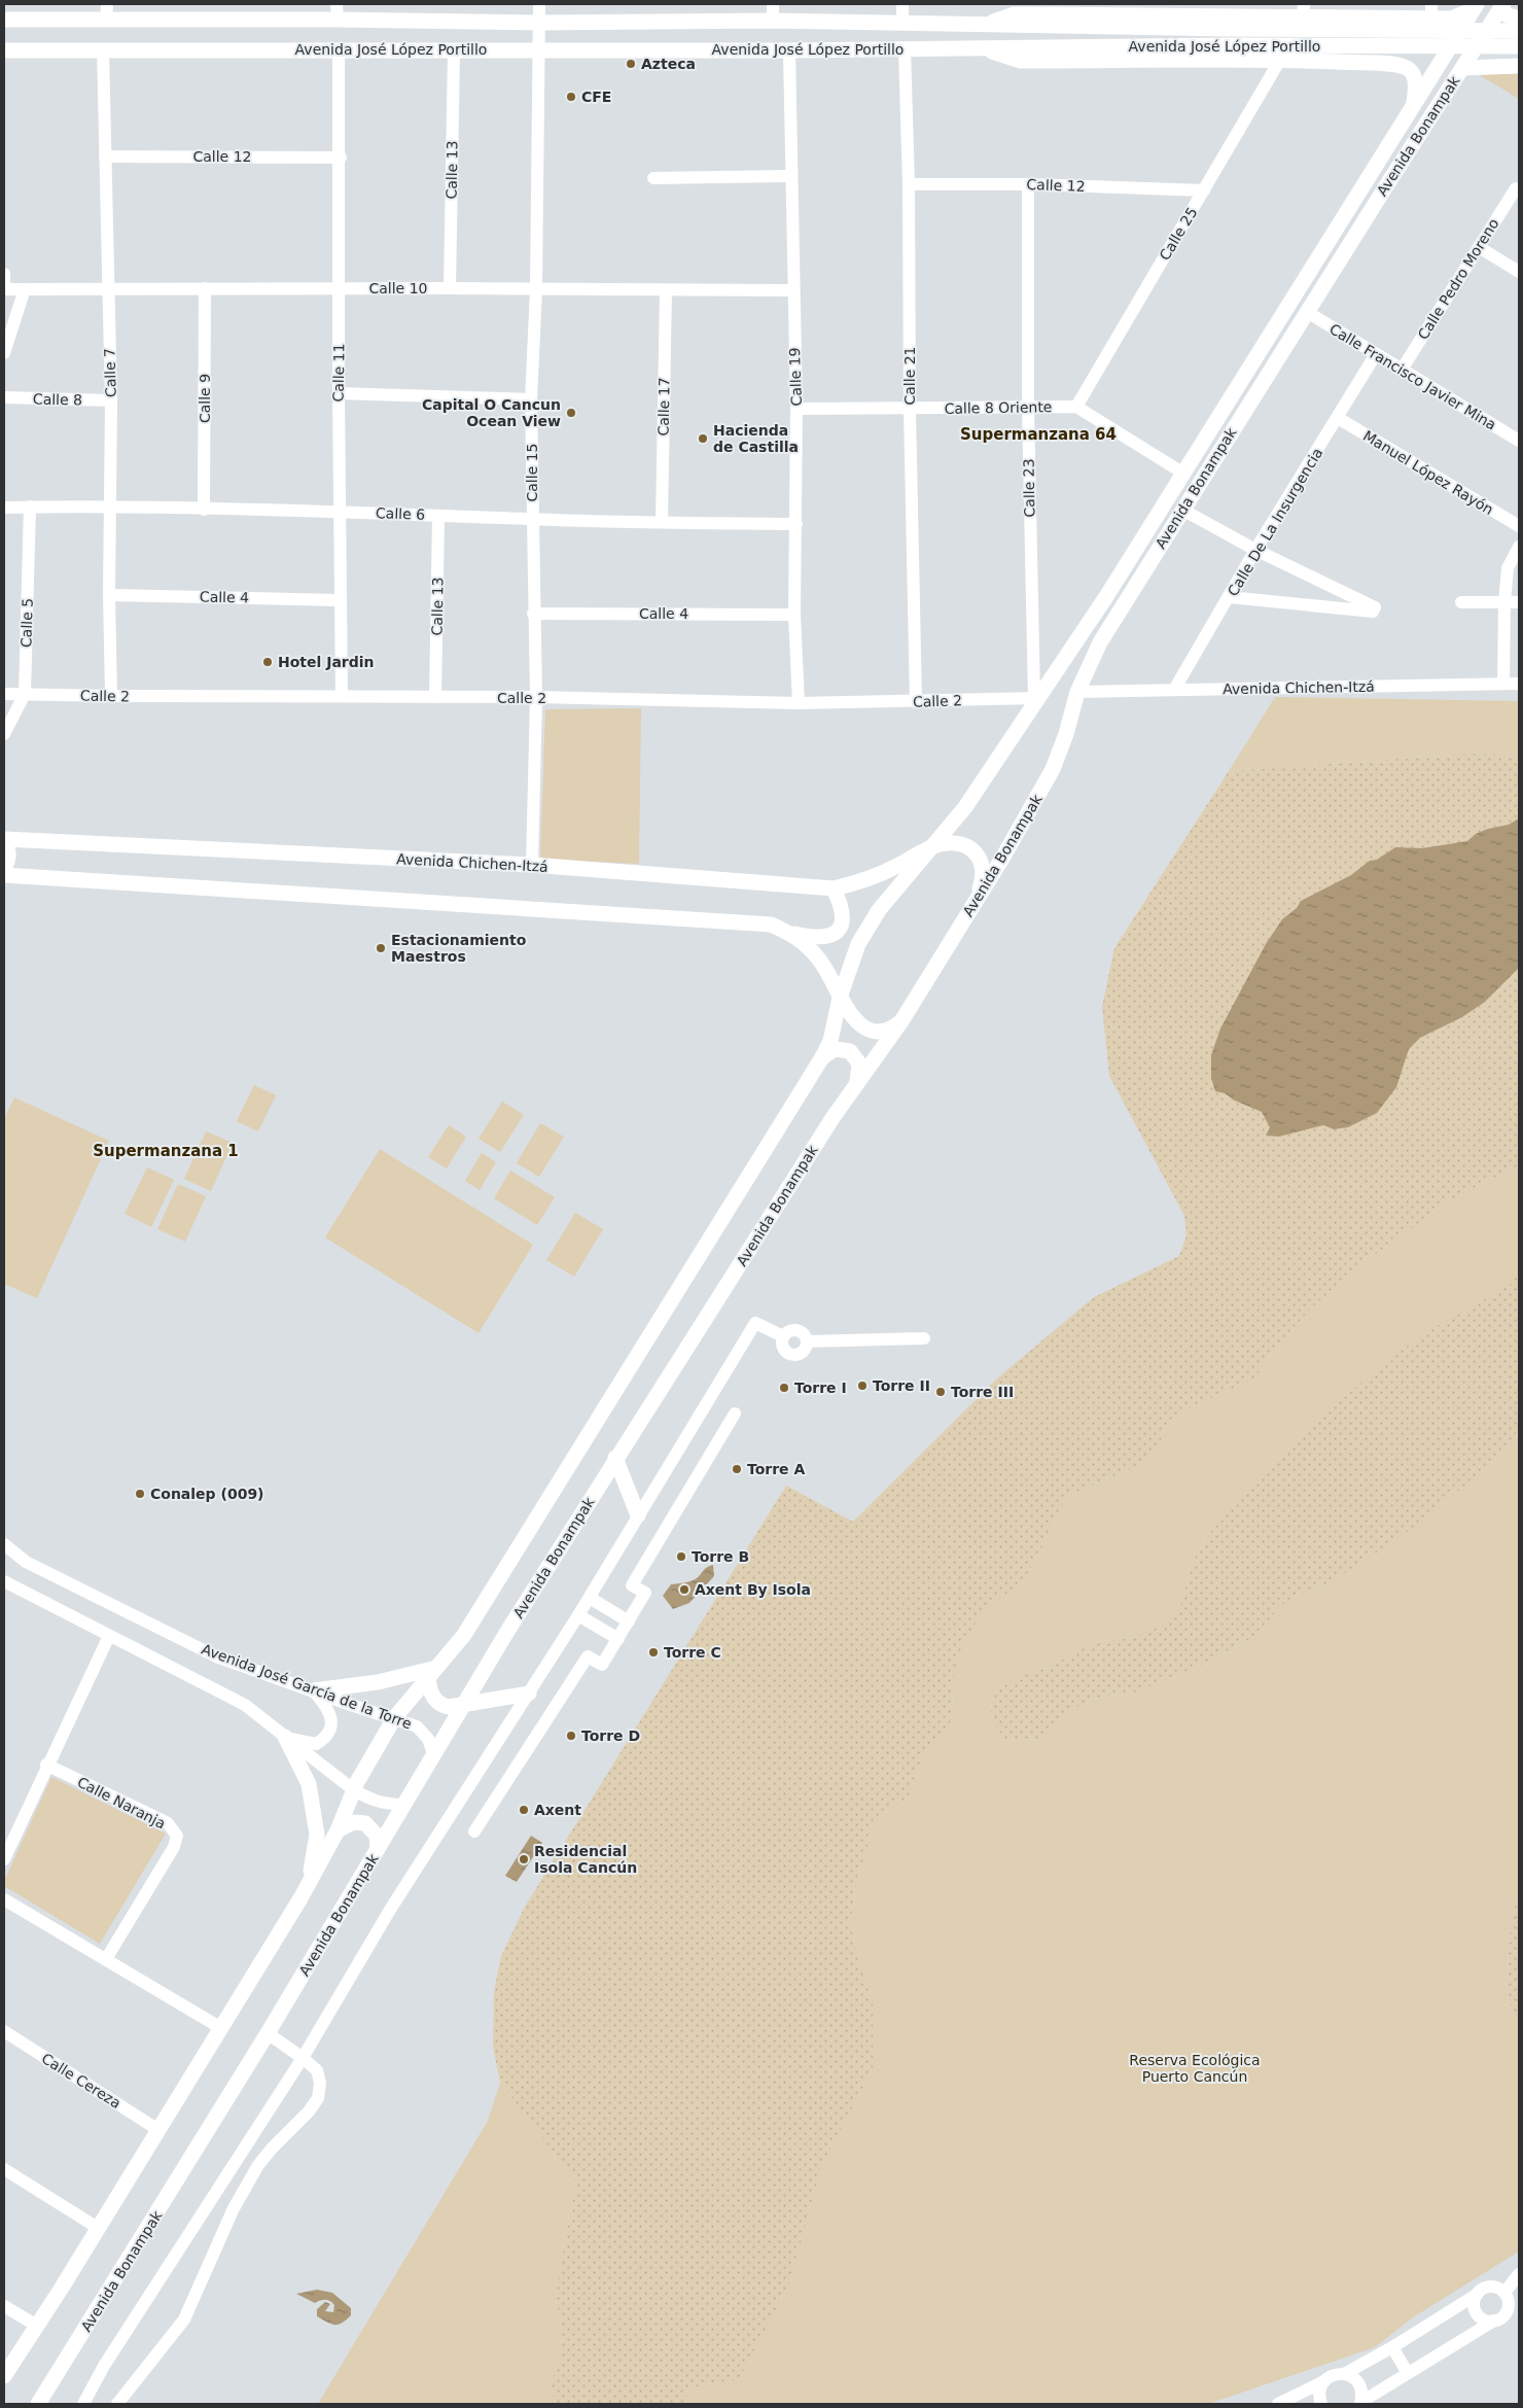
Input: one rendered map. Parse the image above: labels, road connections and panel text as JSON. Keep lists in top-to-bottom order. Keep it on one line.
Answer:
{"streets":{"main road":["Avenida José López Portillo","Avenida Bonampak","Avenida Chichen-Itzá"],"street":["Calle 12","Calle 13","Calle 25","Calle Pedro Moreno","Calle 10","Calle 7","Calle 11","Calle 21","Calle 19","Calle Francisco Javier Mina","Calle 9","Calle 8","Calle 17","Calle 8 Oriente","Calle 15","Manuel López Rayón","Calle 23","Calle 6","Calle De La Insurgencia","Calle 4","Calle 5","Calle 2","Avenida José García de la Torre","Calle Naranja","Calle Cereza"]},"crossings":[["Avenida José López Portillo","Calle 13"],["Avenida José López Portillo","Calle 7"],["Avenida José López Portillo","Calle 11"],["Avenida José López Portillo","Calle 21"],["Avenida José López Portillo","Calle 19"],["Avenida José López Portillo","Calle 15"],["Avenida Bonampak","Calle Francisco Javier Mina"],["Avenida Bonampak","Calle 23"],["Avenida Bonampak","Avenida Chichen-Itzá"],["Avenida Bonampak","Calle 2"],["Avenida Bonampak","Avenida José García de la Torre"],["Avenida Bonampak","Calle Cereza"],["Calle 12","Calle 25"],["Calle 12","Calle 7"],["Calle 12","Calle 11"],["Calle 12","Calle 21"],["Calle 12","Calle 23"],["Calle 13","Calle 10"],["Calle 13","Calle 6"],["Calle 13","Calle 2"],["Calle 25","Calle 8 Oriente"],["Calle Pedro Moreno","Calle Francisco Javier Mina"],["Calle 10","Calle 7"],["Calle 10","Calle 11"],["Calle 10","Calle 19"],["Calle 10","Calle 9"],["Calle 10","Calle 17"],["Calle 10","Calle 15"],["Calle 7","Calle 8"],["Calle 7","Calle 6"],["Calle 7","Calle 4"],["Calle 7","Calle 2"],["Calle 11","Calle 6"],["Calle 11","Calle 4"],["Calle 11","Calle 2"],["Calle 21","Calle 8 Oriente"],["Calle 21","Calle 2"],["Calle 19","Calle 8 Oriente"],["Calle 19","Calle 6"],["Calle 19","Calle 4"],["Calle 19","Calle 2"],["Calle Francisco Javier Mina","Calle De La Insurgencia"],["Calle 9","Calle 6"],["Calle 17","Calle 6"],["Calle 8 Oriente","Calle 23"],["Calle 15","Calle 6"],["Calle 15","Calle 4"],["Calle 15","Avenida Chichen-Itzá"],["Calle 15","Calle 2"],["Manuel López Rayón","Calle De La Insurgencia"],["Calle 23","Calle 2"],["Calle 6","Calle 5"],["Calle De La Insurgencia","Avenida Chichen-Itzá"],["Calle 5","Calle 2"]],"districts":["Supermanzana 64","Supermanzana 1"],"parks":["Reserva Ecológica Puerto Cancún"],"places":["Azteca","CFE","Capital O Cancun Ocean View","Hacienda de Castilla","Hotel Jardin","Estacionamiento Maestros","Torre II","Torre I","Torre III","Torre A","Conalep (009)","Torre B","Axent By Isola","Torre C","Torre D","Axent","Residencial Isola Cancún"]}
